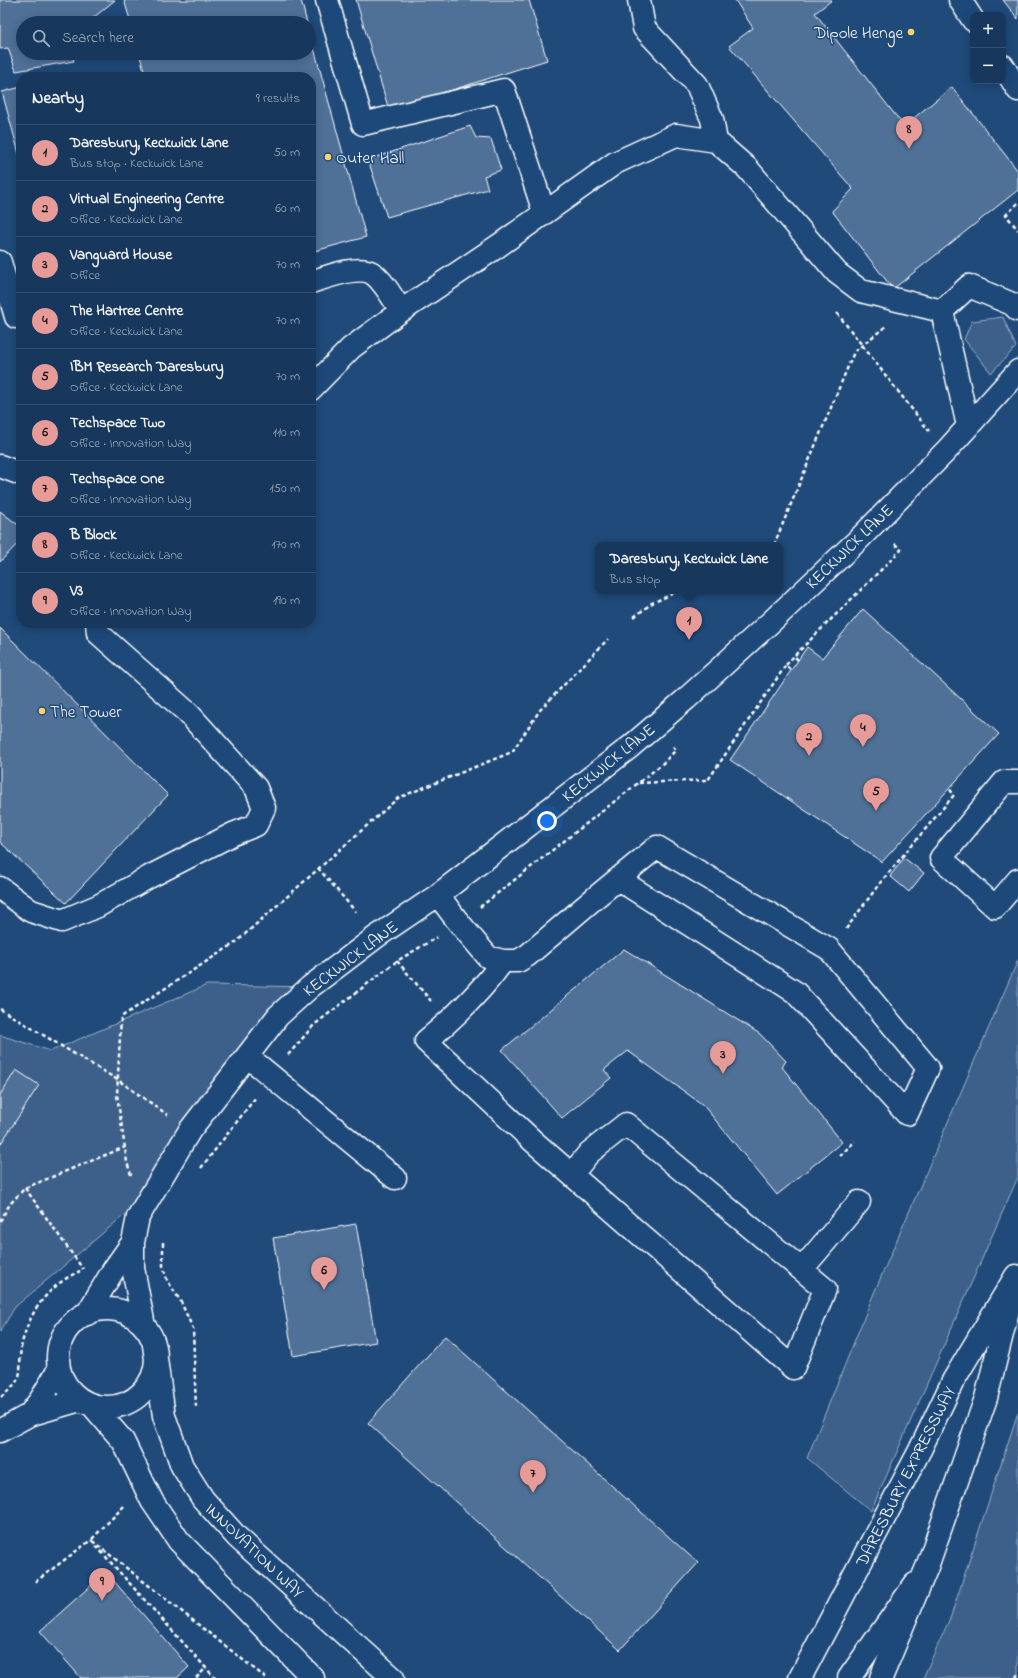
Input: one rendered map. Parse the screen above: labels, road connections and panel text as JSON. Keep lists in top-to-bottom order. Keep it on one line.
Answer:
{"streets":{"street":["KECKWICK LANE","DARESBURY EXPRESSWAY","INNOVATION WAY"]},"crossings":[["KECKWICK LANE","INNOVATION WAY"]],"places":["Dipole Henge","Outer Hall","The Tower"],"page":{"map_buttons":["+","−"],"search":"Search here","heading":["Nearby","9 results"],"pins":["8","1","4","2","5","3","6","7","9"],"list":[{"mark":"1","name":"Daresbury, Keckwick Lane","note":"Bus stop · Keckwick Lane","value":"50 m"},{"mark":"2","name":"Virtual Engineering Centre","note":"Office · Keckwick Lane","value":"60 m"},{"mark":"3","name":"Vanguard House","note":"Office","value":"70 m"},{"mark":"4","name":"The Hartree Centre","note":"Office · Keckwick Lane","value":"70 m"},{"mark":"5","name":"IBM Research Daresbury","note":"Office · Keckwick Lane","value":"70 m"},{"mark":"6","name":"Techspace Two","note":"Office · Innovation Way","value":"110 m"},{"mark":"7","name":"Techspace One","note":"Office · Innovation Way","value":"150 m"},{"mark":"8","name":"B Block","note":"Office · Keckwick Lane","value":"170 m"},{"mark":"9","name":"V3","note":"Office · Innovation Way","value":"190 m"}],"popup":["Daresbury, Keckwick Lane","Bus stop"]}}
